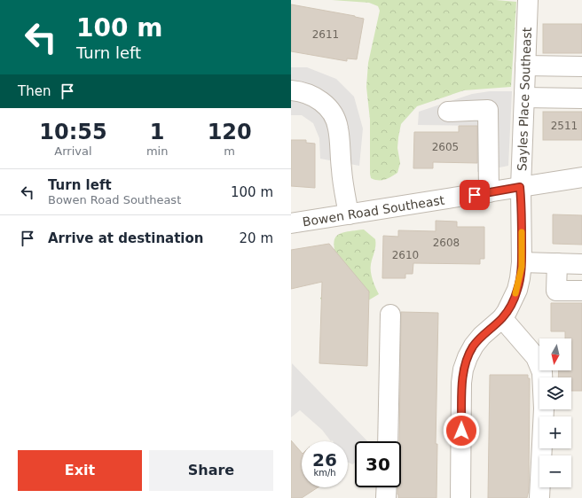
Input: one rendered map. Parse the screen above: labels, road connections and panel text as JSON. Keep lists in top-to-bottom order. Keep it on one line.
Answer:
{"streets":{"street":["Sayles Place Southeast","Bowen Road Southeast"]},"crossings":[["Sayles Place Southeast","Bowen Road Southeast"]],"house_numbers":["2611","2511","2605","2608","2610"],"north":"bottom","page":{"turn":["100 m","Turn left"],"then":"Then","eta":["10:55","Arrival","1","min","120","m"],"list":[{"name":"Turn left","note":"Bowen Road Southeast","value":"100 m"},{"name":"Arrive at destination","value":"20 m"}],"map_buttons":["+","−"],"speed":"26 km/h","limit":"30","buttons":["Exit","Share"]}}
